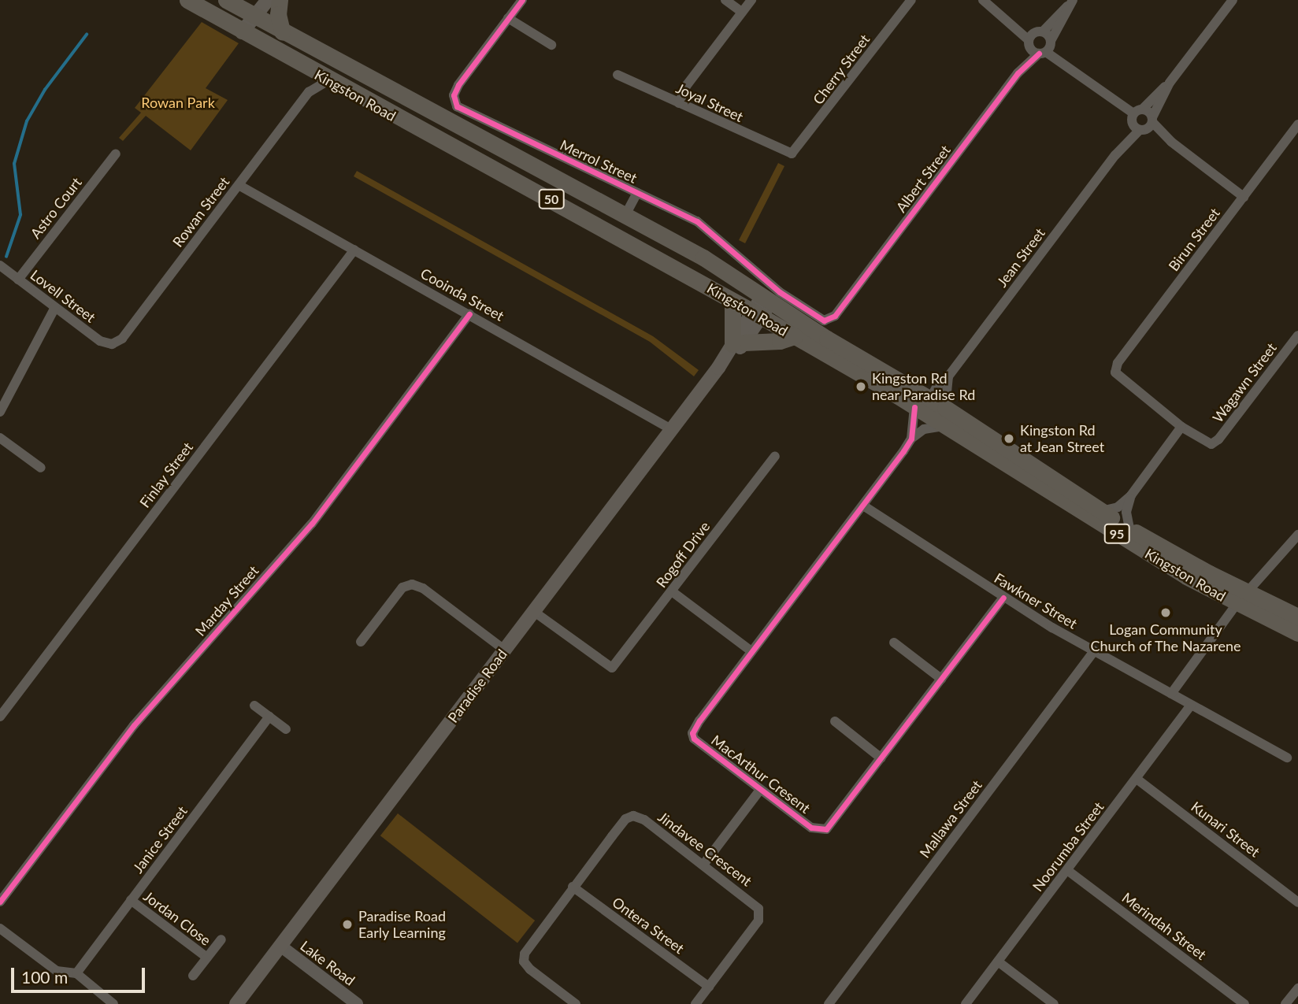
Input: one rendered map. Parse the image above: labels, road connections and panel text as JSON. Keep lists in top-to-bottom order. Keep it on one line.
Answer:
{"streets":{"main road":["Kingston Road","50","95","Paradise Road"],"street":["Cherry Street","Joyal Street","Merrol Street","Albert Street","Astro Court","Rowan Street","Birun Street","Jean Street","Cooinda Street","Lovell Street","Wagawn Street","Finlay Street","Rogoff Drive","Marday Street","Fawkner Street","MacArthur Cresent","Mallawa Street","Kunari Street","Janice Street","Noorumba Street","Jindavee Crescent","Jordan Close","Ontera Street","Merindah Street","Lake Road"]},"crossings":[["Cherry Street","Joyal Street"],["Kingston Road","Merrol Street"],["Kingston Road","Rowan Street"],["Kingston Road","Jean Street"],["Kingston Road","Paradise Road"],["Kingston Road","MacArthur Cresent"],["Merrol Street","Albert Street"],["Astro Court","Lovell Street"],["Rowan Street","Cooinda Street"],["Rowan Street","Lovell Street"],["Birun Street","Wagawn Street"],["Cooinda Street","Finlay Street"],["Cooinda Street","Marday Street"],["Cooinda Street","Paradise Road"],["Rogoff Drive","Paradise Road"],["Fawkner Street","MacArthur Cresent"],["Fawkner Street","Mallawa Street"],["Fawkner Street","Noorumba Street"],["Paradise Road","Lake Road"],["Kunari Street","Noorumba Street"],["Janice Street","Jordan Close"],["Noorumba Street","Merindah Street"],["Jindavee Crescent","Ontera Street"]],"parks":["Rowan Park"],"places":["Kingston Rd near Paradise Rd","Kingston Rd at Jean Street","Logan Community Church of The Nazarene","Paradise Road Early Learning"],"scale_bar":"100 m"}
